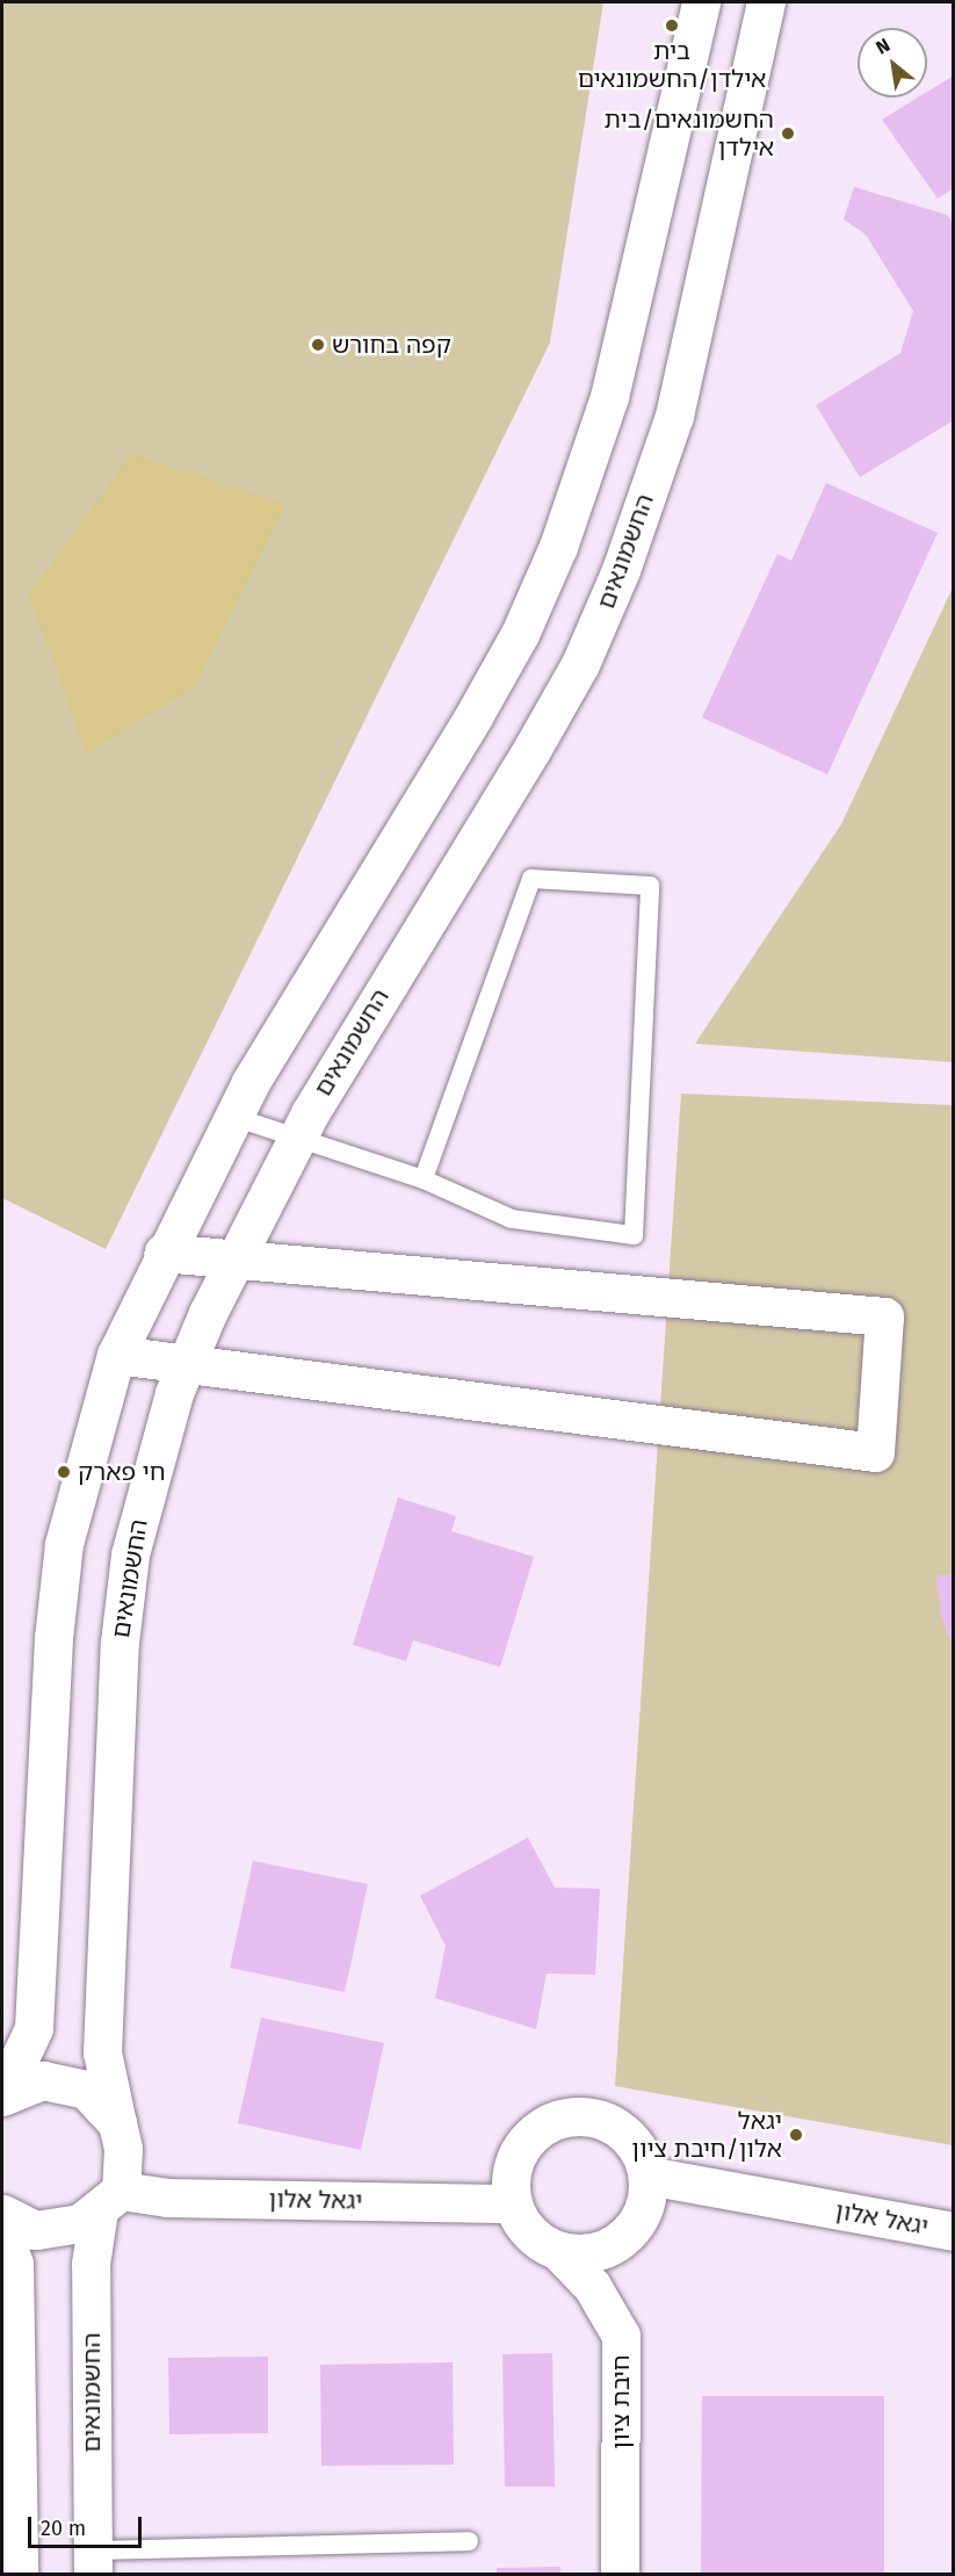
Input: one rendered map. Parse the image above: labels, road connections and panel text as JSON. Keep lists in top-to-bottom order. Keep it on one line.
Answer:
{"streets":{"street":["החשמונאים","יגאל אלון","חיבת ציון"]},"crossings":[["החשמונאים","יגאל אלון"],["יגאל אלון","חיבת ציון"]],"places":["בית אילדן/החשמונאים","החשמונאים/בית אילדן","קפה בחורש","חי פארק","יגאל אלון/חיבת ציון"],"scale_bar":"20 m","north":"top left"}
